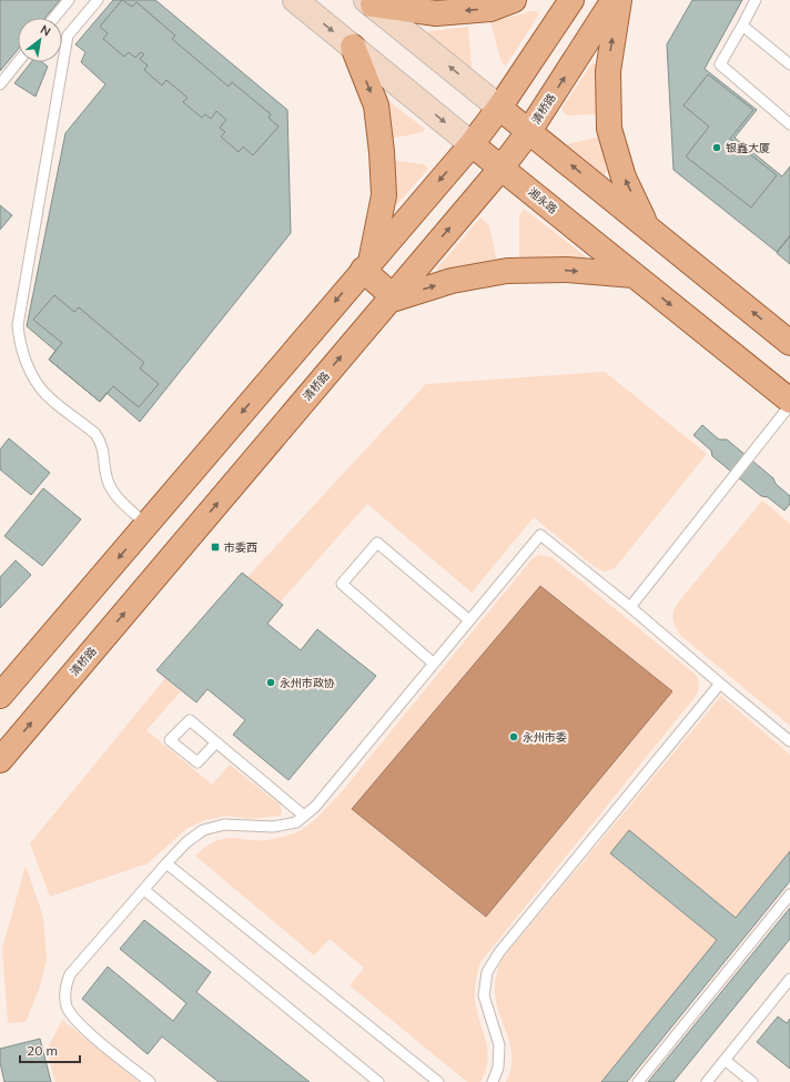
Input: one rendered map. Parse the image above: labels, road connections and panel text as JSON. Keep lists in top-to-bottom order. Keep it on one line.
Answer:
{"streets":{"main road":["清桥路","湘永路"]},"crossings":[["清桥路","湘永路"]],"places":{"other":["银鑫大厦","永州市政协","永州市委"],"transit":["市委西"]},"scale_bar":"20 m","north":"top right"}
